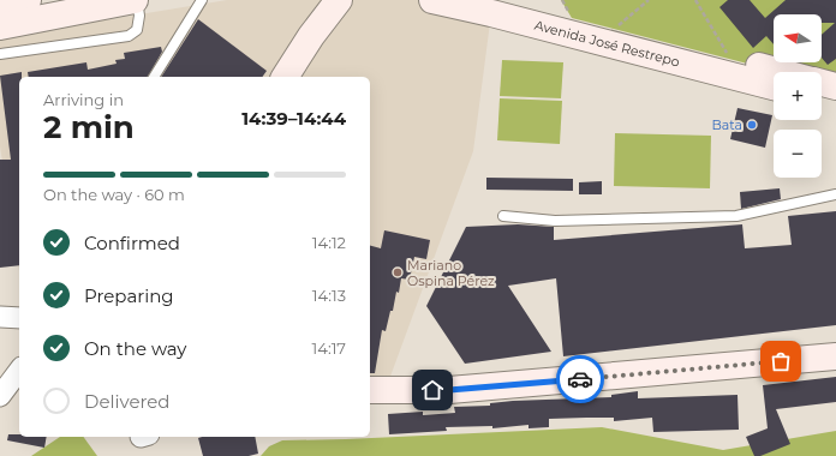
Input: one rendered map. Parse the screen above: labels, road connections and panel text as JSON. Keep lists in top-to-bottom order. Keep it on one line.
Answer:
{"streets":{"main road":["Avenida José Restrepo"]},"places":["Bata","Mariano Ospina Pérez"],"north":"left","page":{"map_buttons":["+","−"],"heading":["2 min","Arriving in","14:39–14:44"],"bar":"On the way · 60 m","list":[["Confirmed","14:12"],["Preparing","14:13"],["On the way","14:17"],"Delivered"]}}
